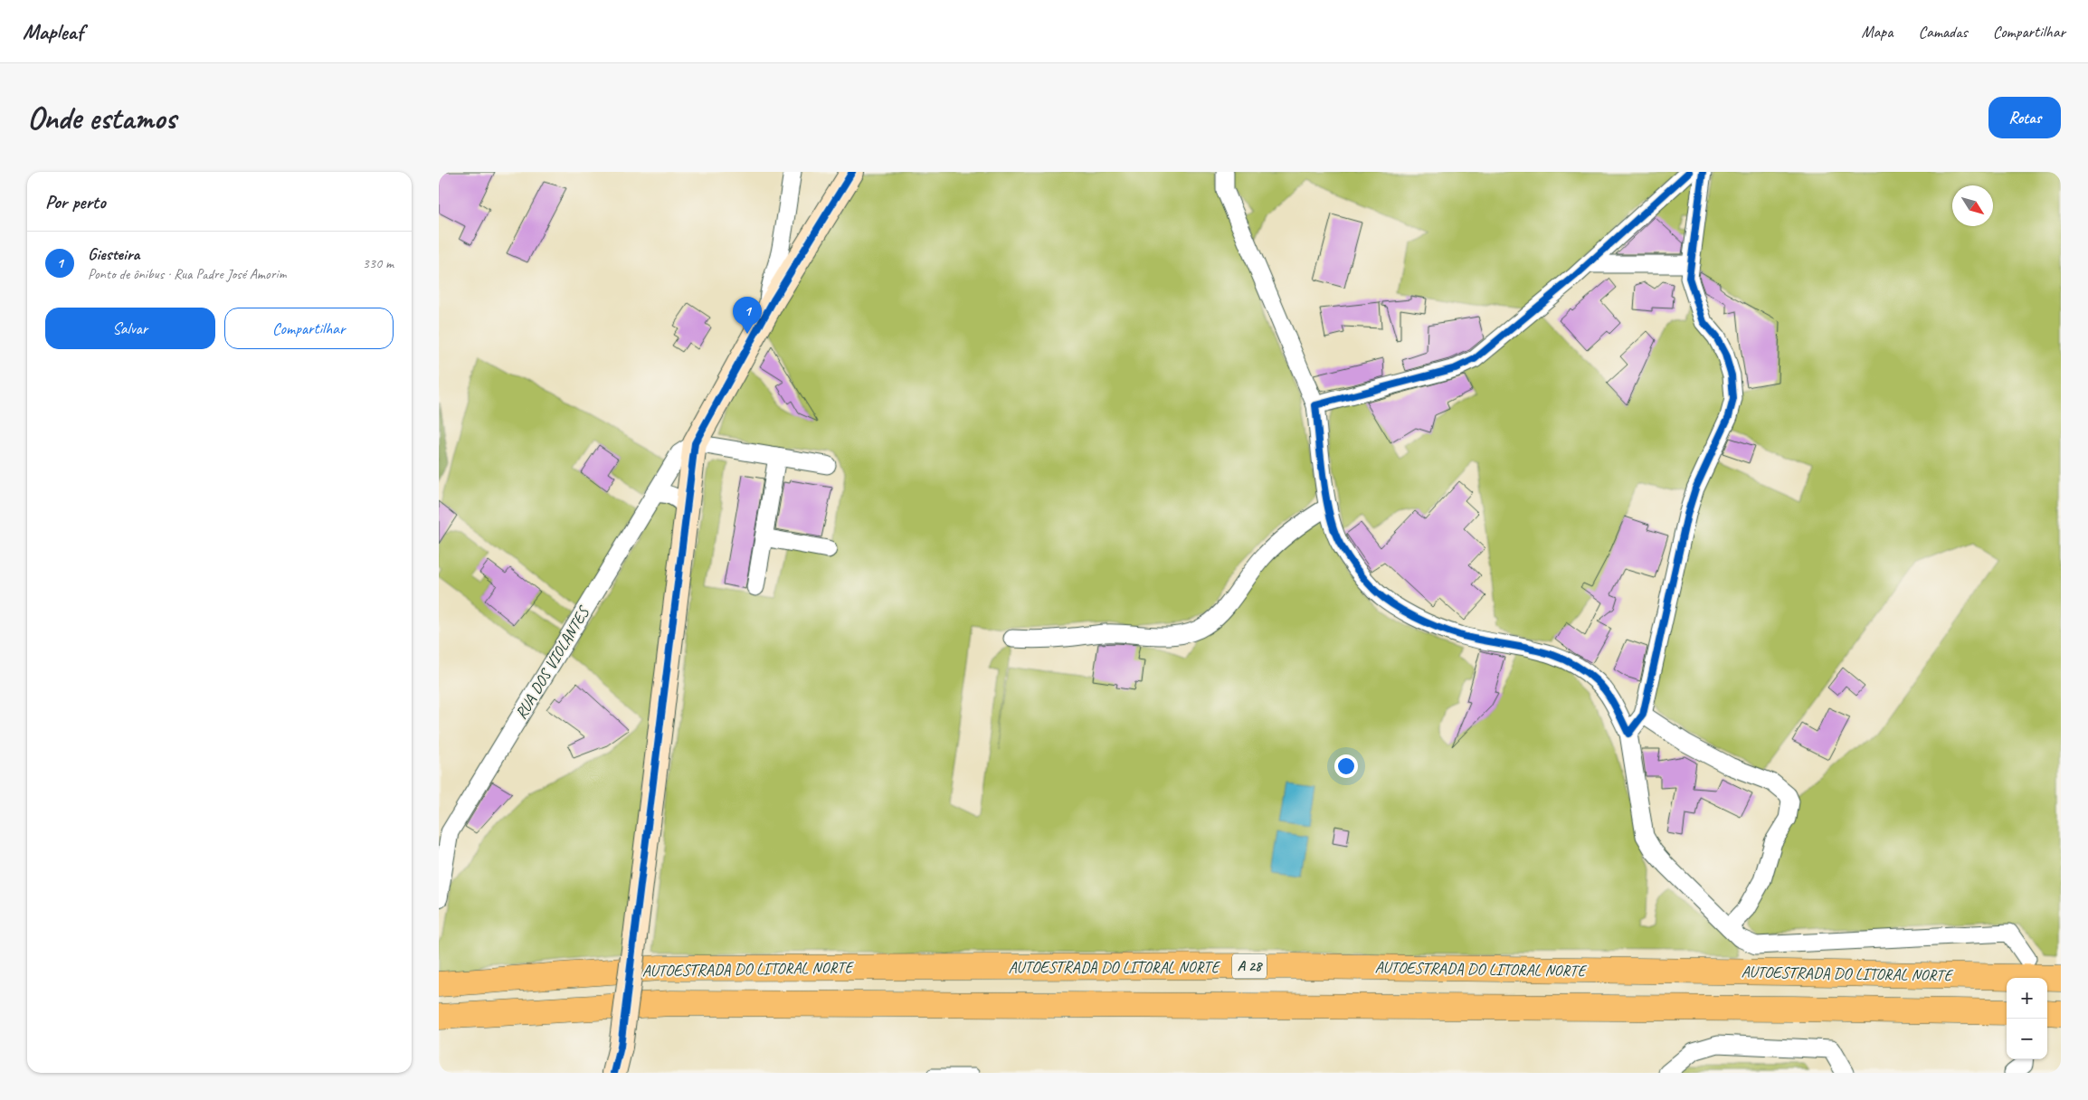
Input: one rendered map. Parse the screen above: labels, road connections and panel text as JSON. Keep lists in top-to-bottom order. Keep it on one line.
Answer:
{"streets":{"highway":["A 28","AUTOESTRADA DO LITORAL NORTE"],"street":["RUA DOS VIOLANTES"]},"north":"bottom right","page":{"header":"Mapleaf","nav":["Mapa","Camadas","Compartilhar"],"buttons":["Rotas",["Salvar","Compartilhar"]],"title":"Onde estamos","heading":"Por perto","list":[{"mark":"1","name":"Giesteira","note":"Ponto de ônibus · Rua Padre José Amorim","value":"330 m"}],"pins":"1","map_buttons":["+","−"]}}
